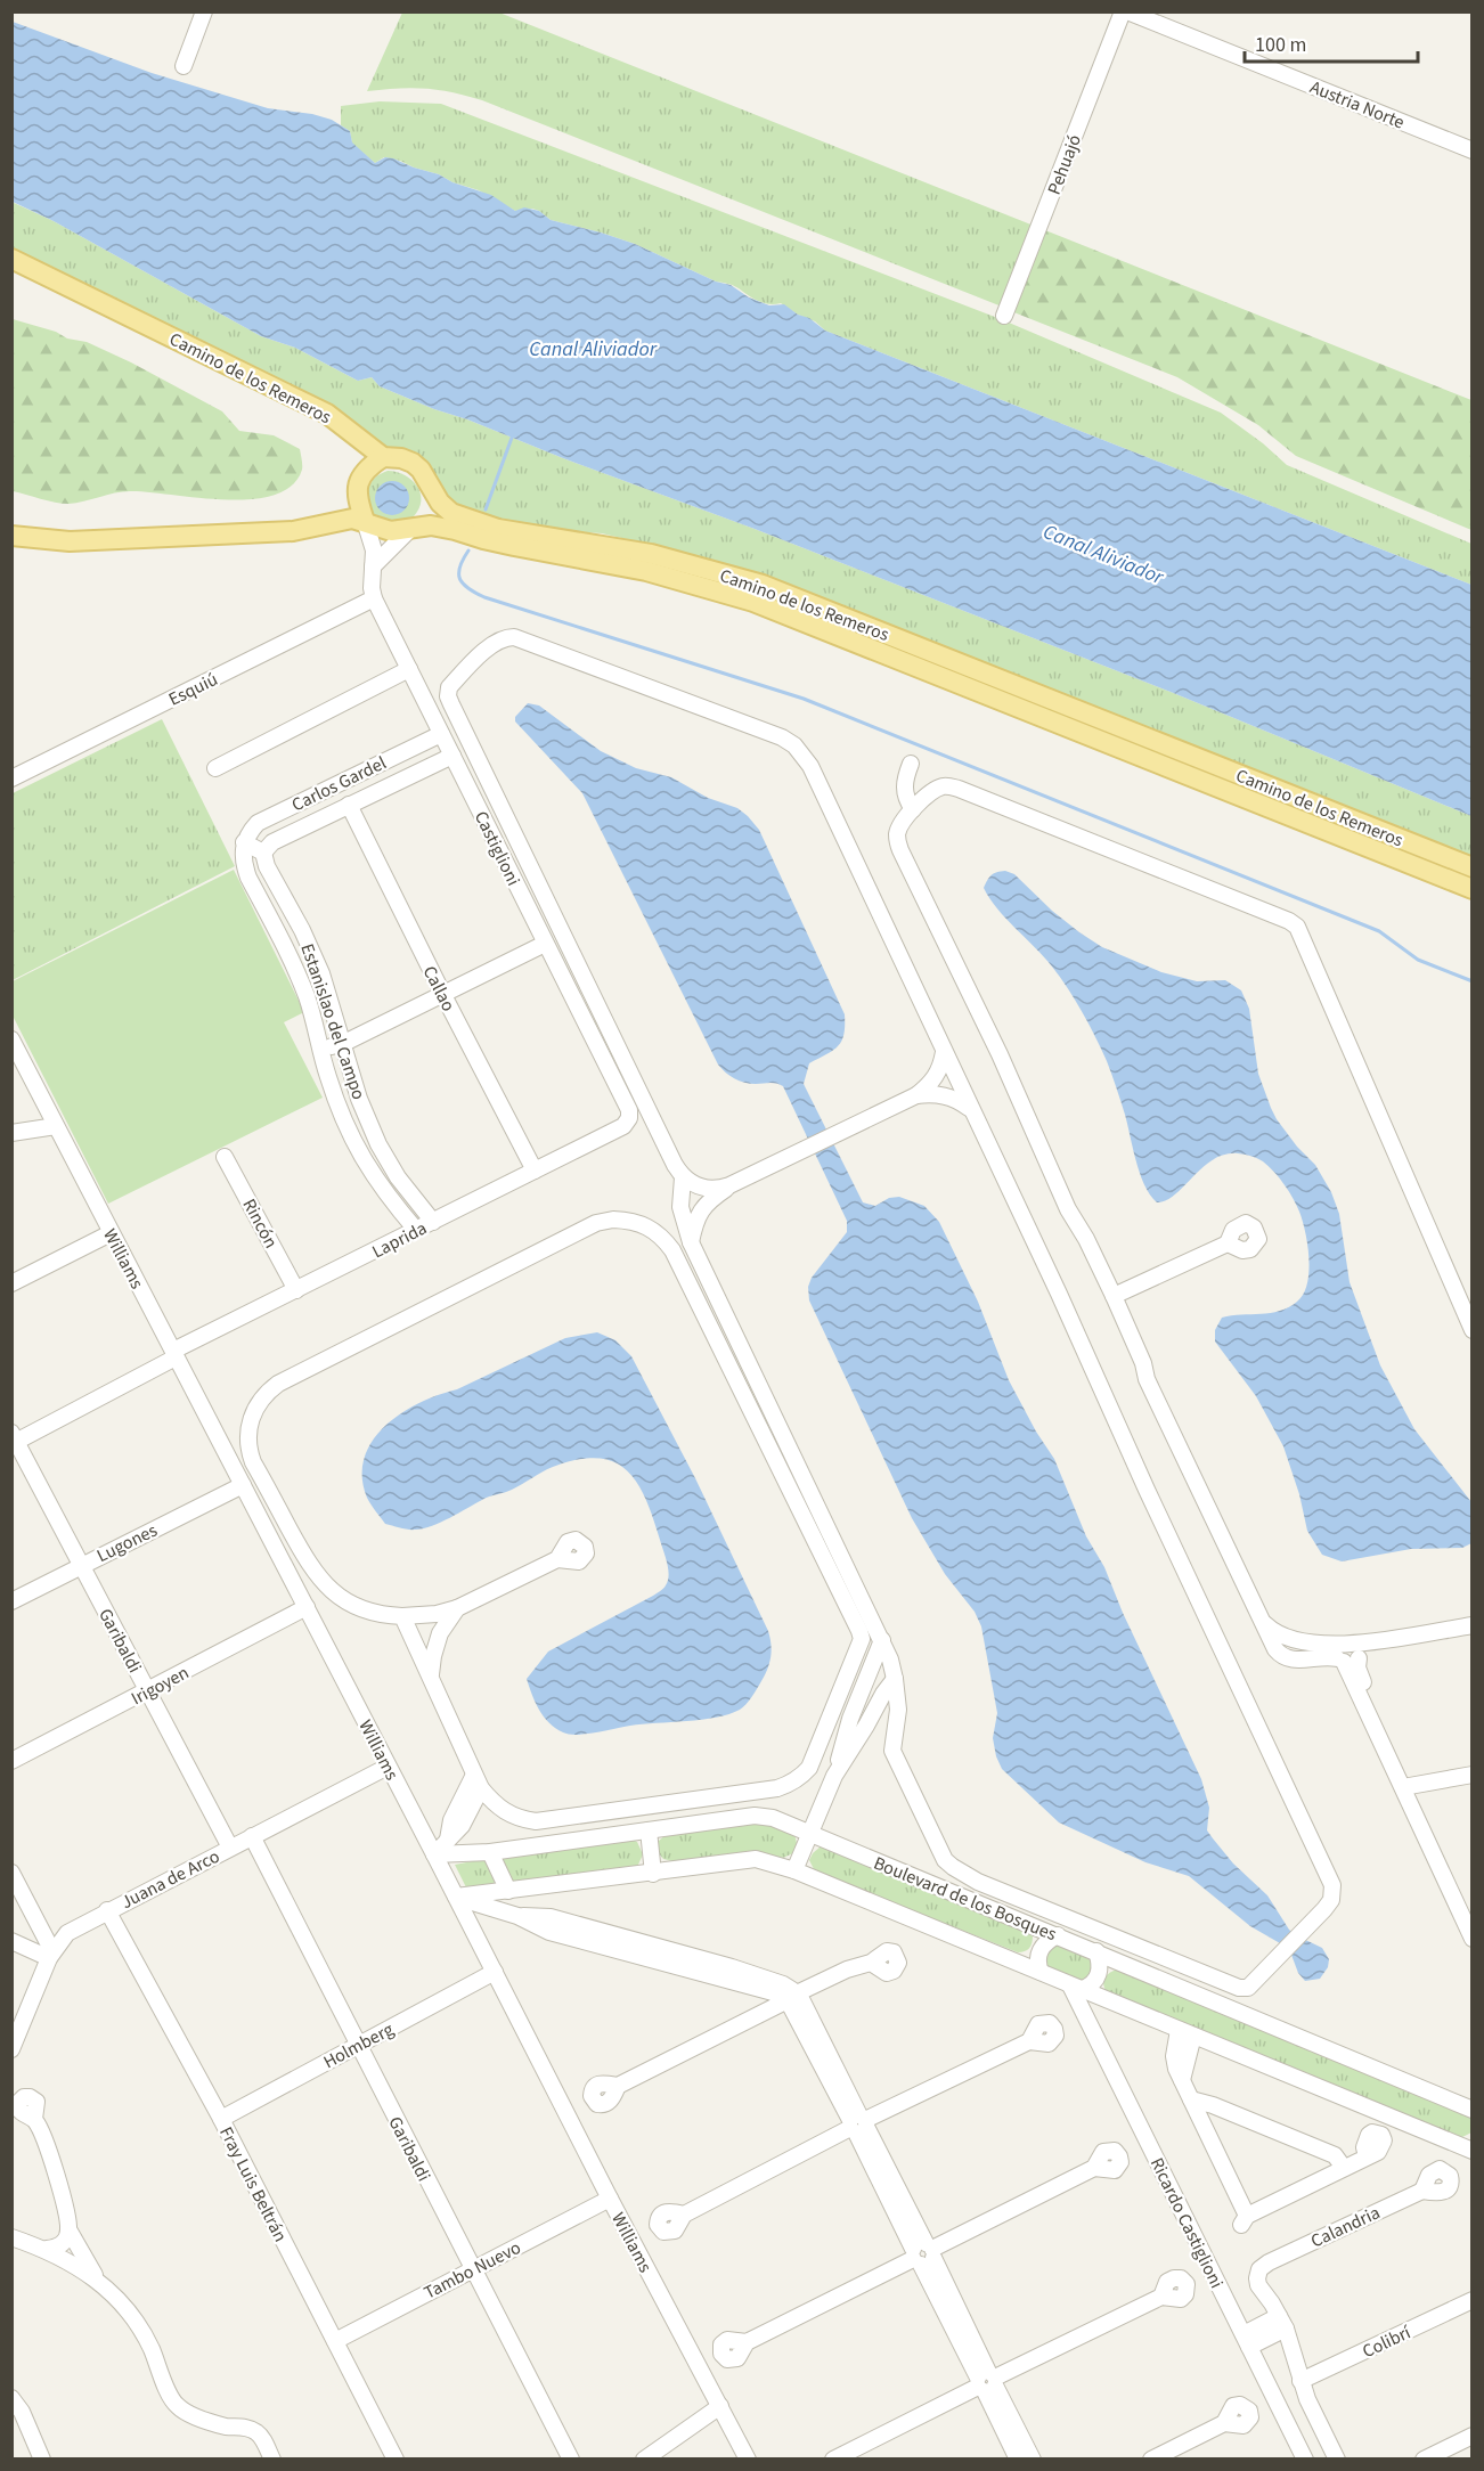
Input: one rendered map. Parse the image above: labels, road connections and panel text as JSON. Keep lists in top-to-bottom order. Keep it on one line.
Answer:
{"streets":{"main road":["Camino de los Remeros"],"street":["Austria Norte","Pehuajó","Esquiú","Carlos Gardel","Castiglioni","Callao","Estanislao del Campo","Rincón","Laprida","Williams","Lugones","Garibaldi","Irigoyen","Juana de Arco","Boulevard de los Bosques","Holmberg","Fray Luis Beltrán","Ricardo Castiglioni","Calandria","Tambo Nuevo","Colibrí"]},"crossings":[["Austria Norte","Pehuajó"],["Camino de los Remeros","Castiglioni"],["Esquiú","Castiglioni"],["Carlos Gardel","Castiglioni"],["Carlos Gardel","Callao"],["Carlos Gardel","Estanislao del Campo"],["Castiglioni","Laprida"],["Callao","Laprida"],["Estanislao del Campo","Laprida"],["Rincón","Laprida"],["Laprida","Williams"],["Laprida","Garibaldi"],["Williams","Lugones"],["Williams","Irigoyen"],["Williams","Juana de Arco"],["Williams","Boulevard de los Bosques"],["Williams","Holmberg"],["Williams","Tambo Nuevo"],["Lugones","Garibaldi"],["Garibaldi","Irigoyen"],["Garibaldi","Juana de Arco"],["Garibaldi","Holmberg"],["Garibaldi","Tambo Nuevo"],["Juana de Arco","Fray Luis Beltrán"],["Boulevard de los Bosques","Ricardo Castiglioni"],["Holmberg","Fray Luis Beltrán"],["Fray Luis Beltrán","Tambo Nuevo"]],"water":["Canal Aliviador"],"scale_bar":"100 m"}
